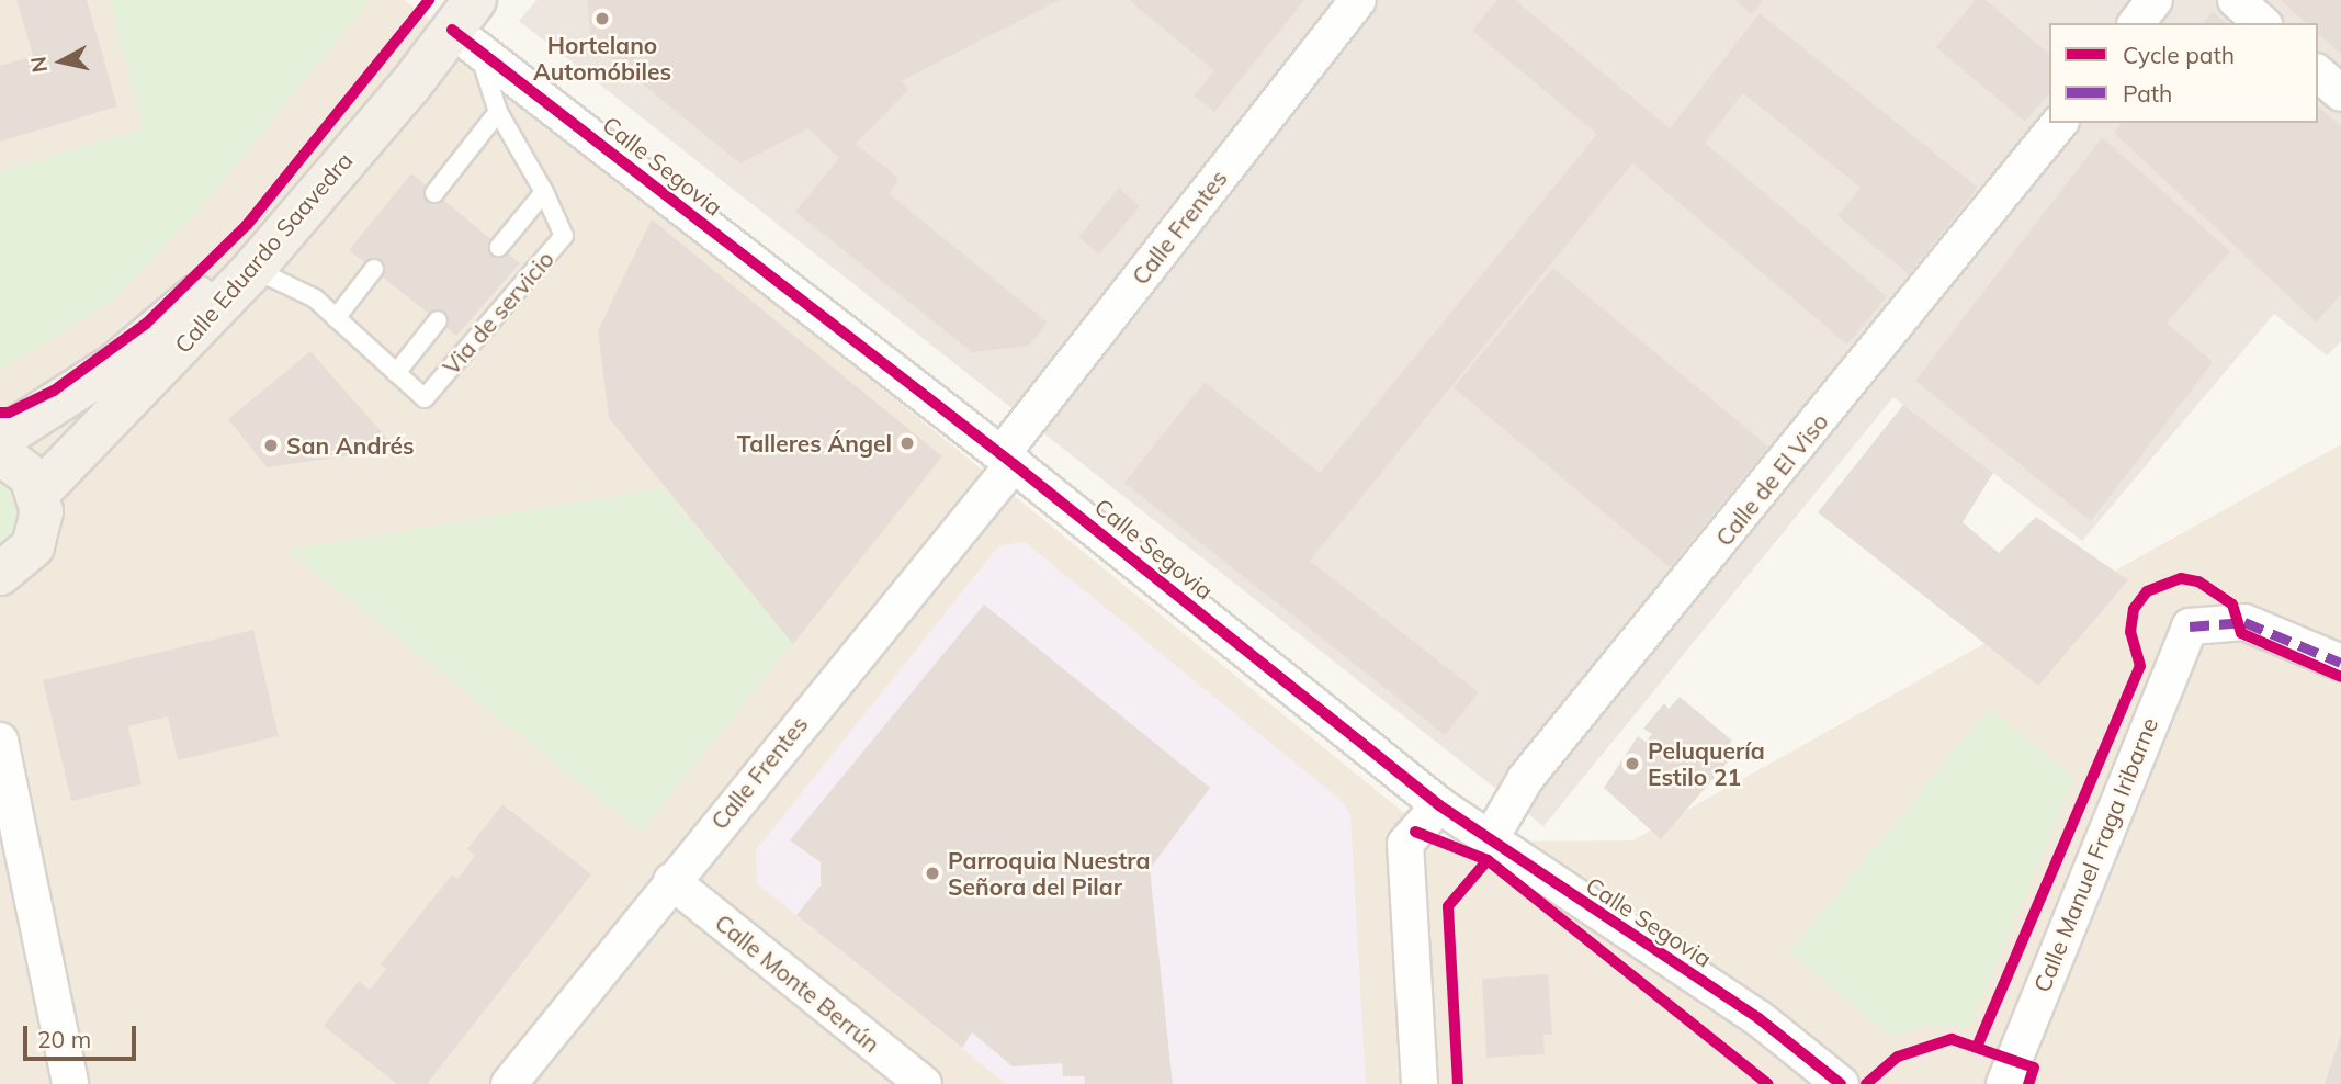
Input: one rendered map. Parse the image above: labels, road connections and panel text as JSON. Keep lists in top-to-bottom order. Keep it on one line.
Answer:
{"streets":{"main road":["Calle Eduardo Saavedra"],"street":["Calle Segovia","Calle Frentes","Calle de El Viso","Calle Manuel Fraga Iribarne","Calle Monte Berrún"],"lane":["Via de servicio"]},"crossings":[["Calle Segovia","Calle Frentes"],["Calle Segovia","Calle Eduardo Saavedra"],["Calle Segovia","Via de servicio"],["Calle Segovia","Calle de El Viso"],["Calle Frentes","Calle Monte Berrún"],["Calle Eduardo Saavedra","Via de servicio"]],"places":["Hortelano Automóbiles","Talleres Ángel","San Andrés","Peluquería Estilo 21","Parroquia Nuestra Señora del Pilar"],"legend":["Cycle path","Path"],"scale_bar":"20 m","north":"left"}
